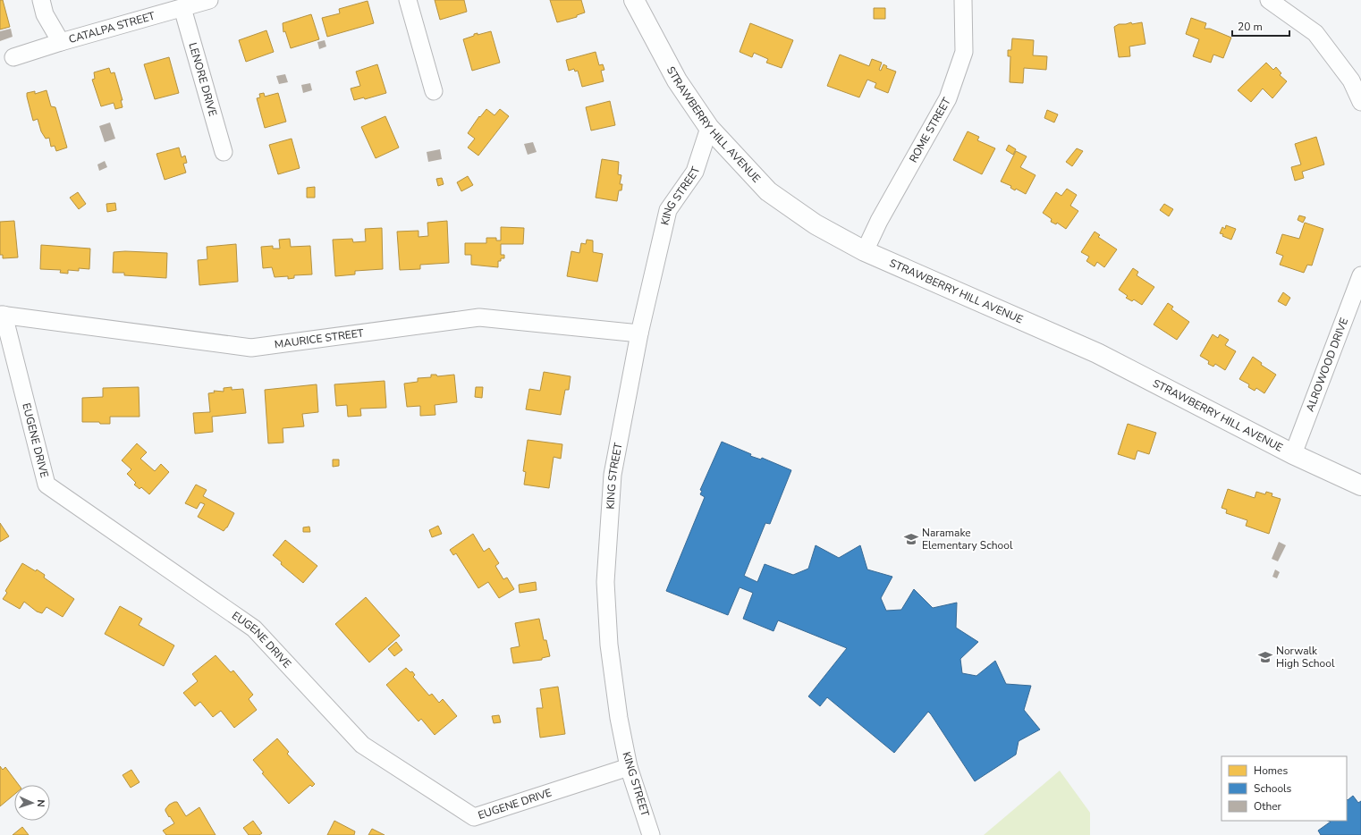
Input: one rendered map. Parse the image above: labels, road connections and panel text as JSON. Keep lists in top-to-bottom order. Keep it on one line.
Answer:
{"streets":{"main road":["STRAWBERRY HILL AVENUE"],"street":["CATALPA STREET","LENORE DRIVE","ROME STREET","KING STREET","MAURICE STREET","ALROWOOD DRIVE","EUGENE DRIVE"]},"crossings":[["CATALPA STREET","LENORE DRIVE"],["STRAWBERRY HILL AVENUE","ROME STREET"],["STRAWBERRY HILL AVENUE","KING STREET"],["STRAWBERRY HILL AVENUE","ALROWOOD DRIVE"],["KING STREET","MAURICE STREET"],["KING STREET","EUGENE DRIVE"],["MAURICE STREET","EUGENE DRIVE"]],"places":{"school or university":["Naramake Elementary School","Norwalk High School"]},"legend":["Homes","Schools","Other"],"scale_bar":"20 m","north":"right"}
